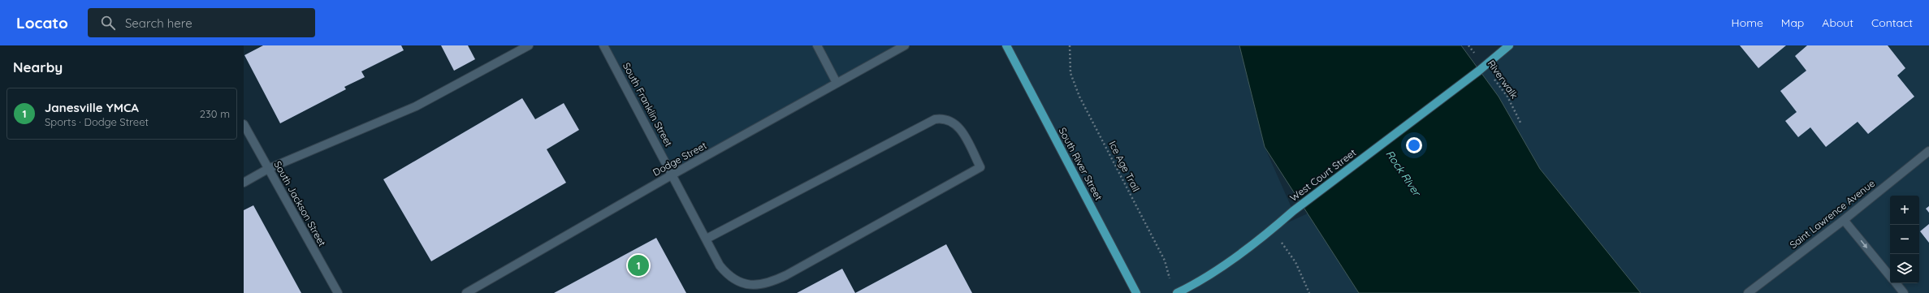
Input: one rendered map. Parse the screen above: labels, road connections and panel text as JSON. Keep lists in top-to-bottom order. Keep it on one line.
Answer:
{"streets":{"main road":["South River Street","West Court Street"],"street":["South Franklin Street","Dodge Street","South Jackson Street","Saint Lawrence Avenue"],"path":["Riverwalk","Ice Age Trail"]},"crossings":[["Riverwalk","West Court Street"],["South Franklin Street","Dodge Street"]],"water":["Rock River"],"page":{"header":"Locato","search":"Search here","nav":["Home","Map","About","Contact"],"heading":"Nearby","list":[{"mark":"1","name":"Janesville YMCA","note":"Sports · Dodge Street","value":"230 m"}],"map_buttons":["+","−"],"pins":"1"}}
